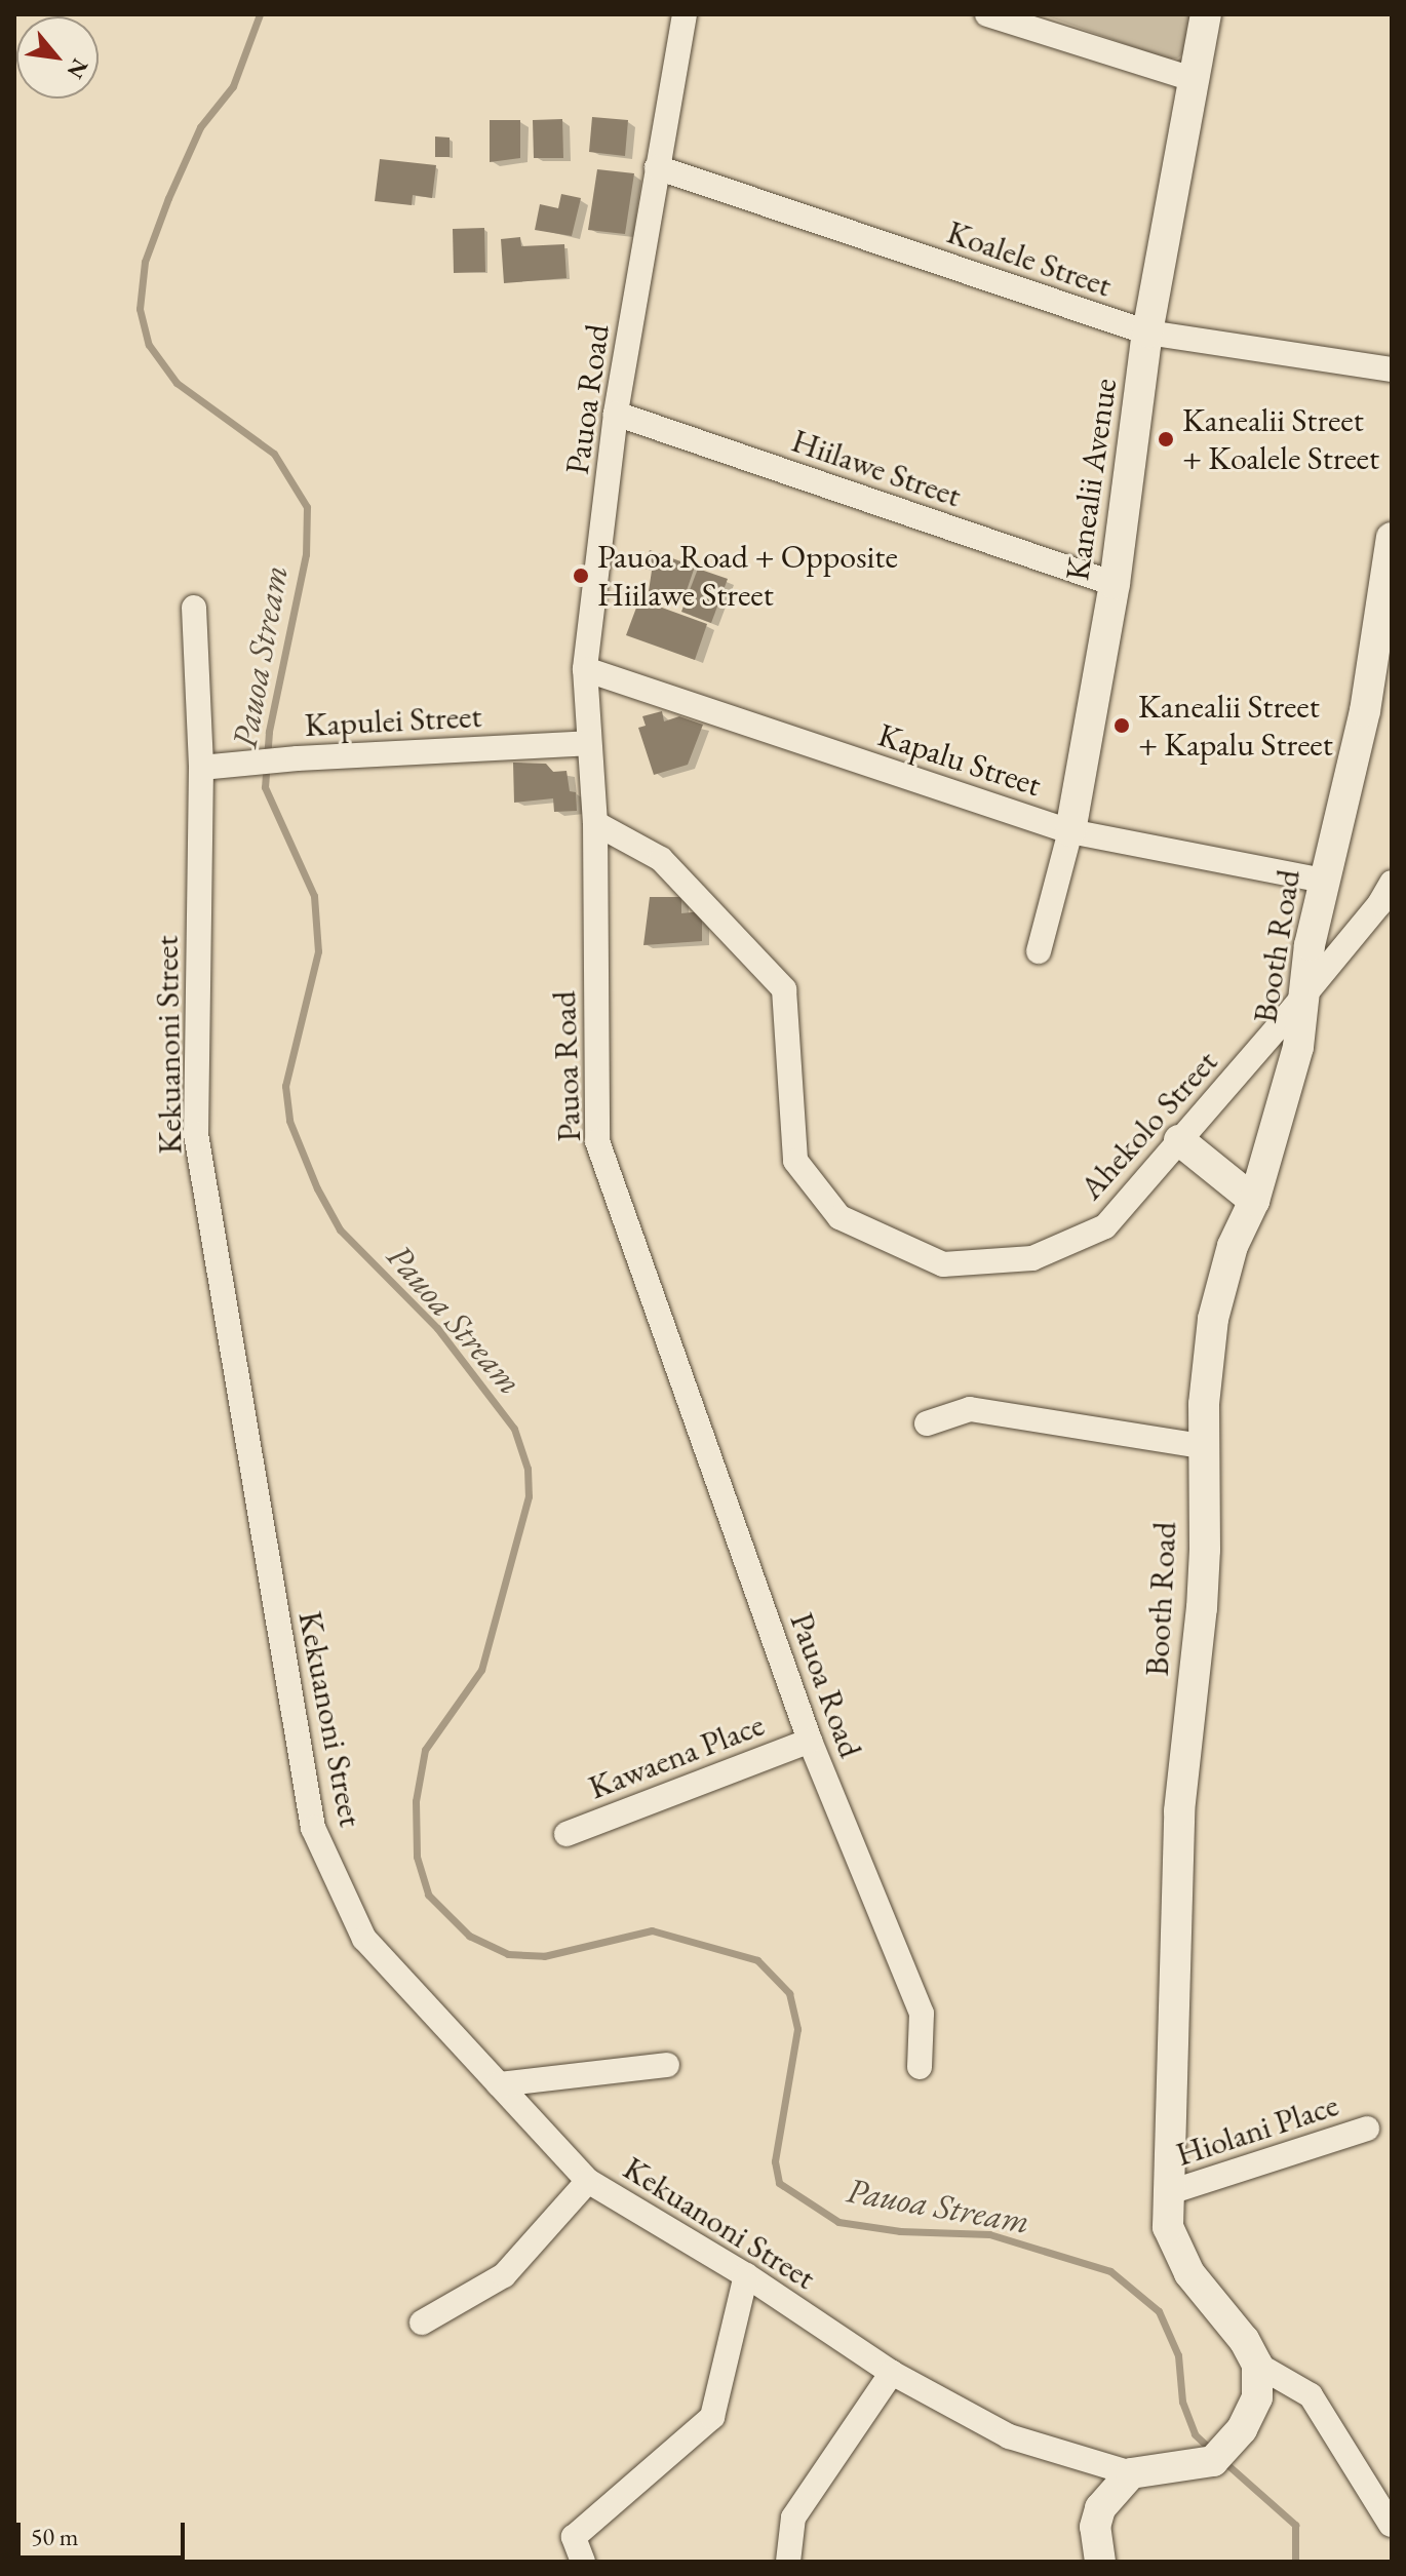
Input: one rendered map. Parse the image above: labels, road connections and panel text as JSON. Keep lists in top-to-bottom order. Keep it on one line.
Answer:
{"streets":{"street":["Koalele Street","Pauoa Road","Hiilawe Street","Kanealii Avenue","Kapulei Street","Kapalu Street","Booth Road","Kekuanoni Street","Ahekolo Street","Kawaena Place","Hiolani Place"]},"crossings":[["Koalele Street","Pauoa Road"],["Koalele Street","Kanealii Avenue"],["Pauoa Road","Hiilawe Street"],["Pauoa Road","Kapulei Street"],["Pauoa Road","Kapalu Street"],["Pauoa Road","Ahekolo Street"],["Pauoa Road","Kawaena Place"],["Hiilawe Street","Kanealii Avenue"],["Kanealii Avenue","Kapalu Street"],["Kapulei Street","Kekuanoni Street"],["Kapalu Street","Booth Road"],["Booth Road","Ahekolo Street"],["Booth Road","Hiolani Place"]],"water":["Pauoa Stream"],"places":["Kanealii Street + Koalele Street","Pauoa Road + Opposite Hiilawe Street","Kanealii Street + Kapalu Street"],"scale_bar":"50 m","north":"bottom right"}
